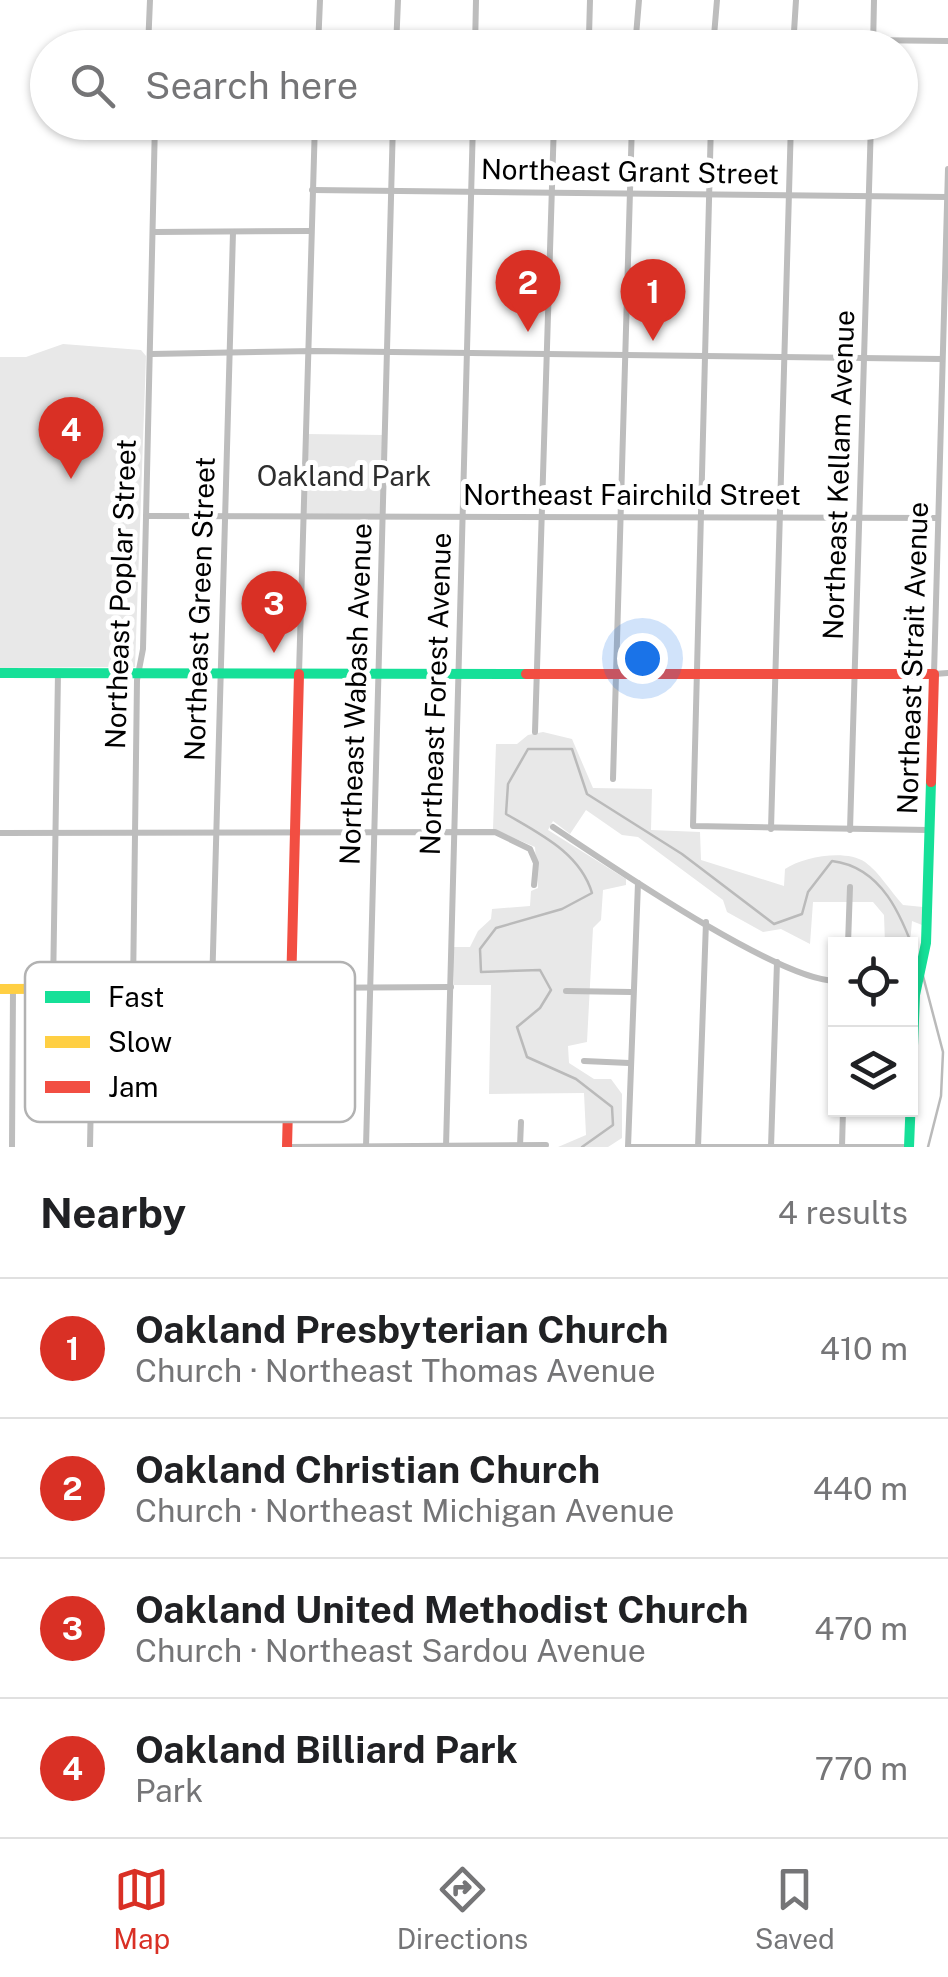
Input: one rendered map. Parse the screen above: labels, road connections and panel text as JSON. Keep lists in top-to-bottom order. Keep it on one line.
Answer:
{"streets":{"main road":["Northeast Strait Avenue"],"street":["Northeast Grant Street","Northeast Kellam Avenue","Northeast Fairchild Street","Northeast Poplar Street","Northeast Green Street","Northeast Wabash Avenue","Northeast Forest Avenue"]},"crossings":[["Northeast Grant Street","Northeast Kellam Avenue"],["Northeast Grant Street","Northeast Strait Avenue"],["Northeast Grant Street","Northeast Wabash Avenue"],["Northeast Grant Street","Northeast Forest Avenue"],["Northeast Kellam Avenue","Northeast Fairchild Street"],["Northeast Fairchild Street","Northeast Poplar Street"],["Northeast Fairchild Street","Northeast Green Street"],["Northeast Fairchild Street","Northeast Strait Avenue"],["Northeast Fairchild Street","Northeast Wabash Avenue"],["Northeast Fairchild Street","Northeast Forest Avenue"]],"parks":["Oakland Park"],"legend":["Fast","Slow","Jam"],"page":{"search":"Search here","pins":["2","1","4","3"],"heading":["Nearby","4 results"],"list":[{"mark":"1","name":"Oakland Presbyterian Church","note":"Church · Northeast Thomas Avenue","value":"410 m"},{"mark":"2","name":"Oakland Christian Church","note":"Church · Northeast Michigan Avenue","value":"440 m"},{"mark":"3","name":"Oakland United Methodist Church","note":"Church · Northeast Sardou Avenue","value":"470 m"},{"mark":"4","name":"Oakland Billiard Park","note":"Park","value":"770 m"}],"nav":["Map","Directions","Saved"]}}
